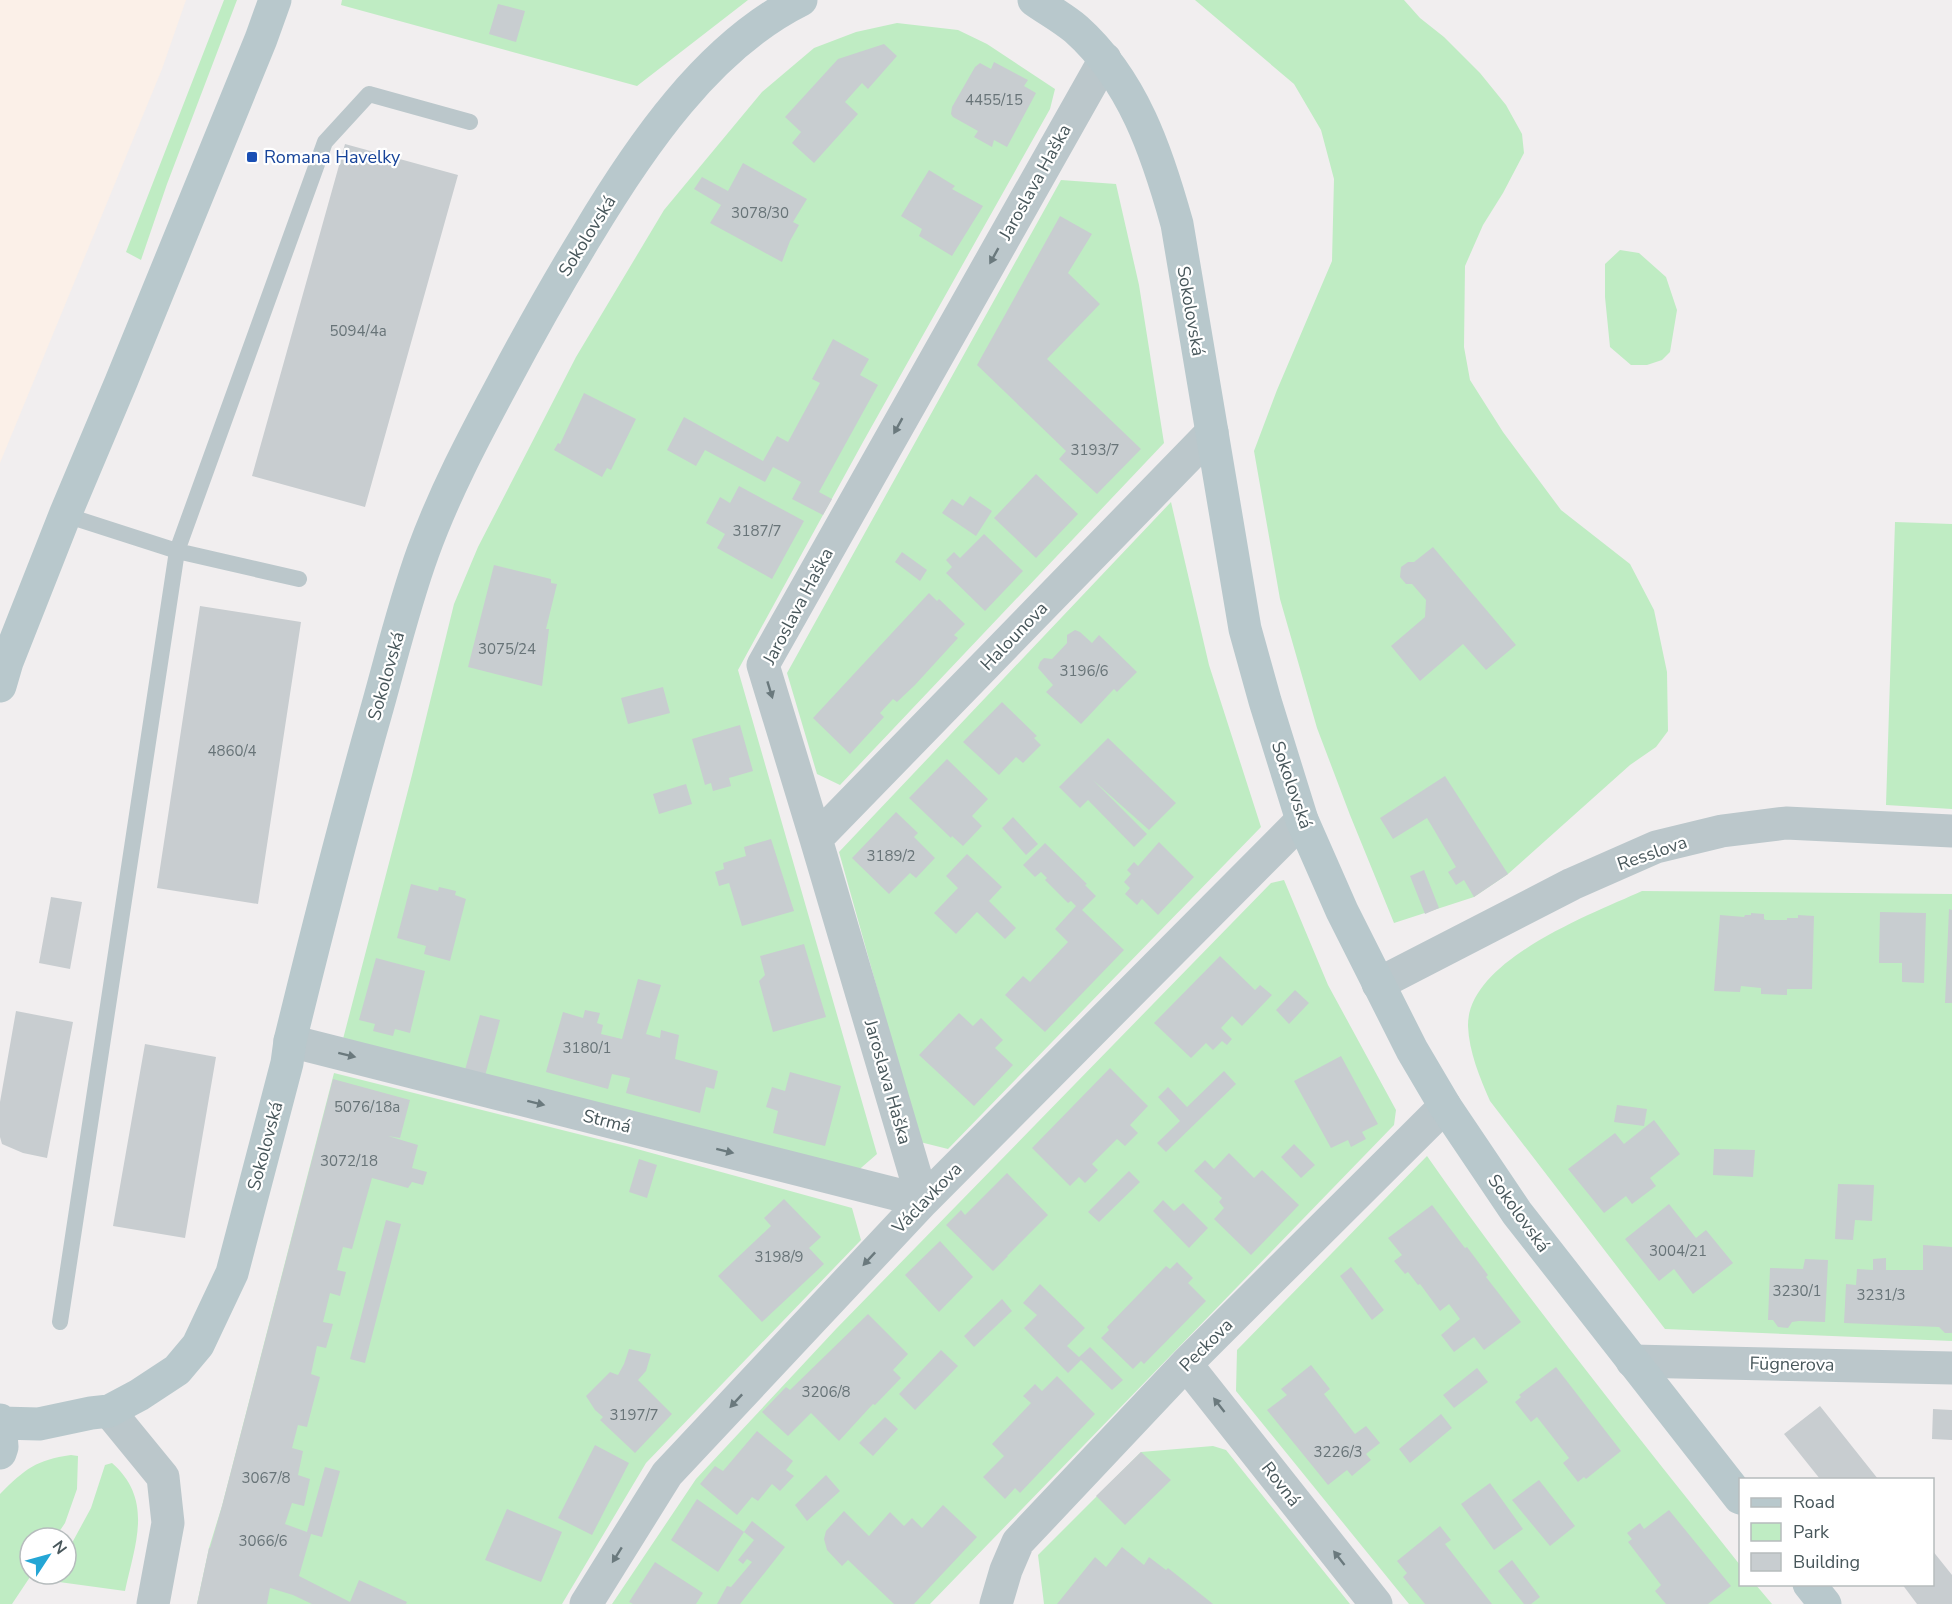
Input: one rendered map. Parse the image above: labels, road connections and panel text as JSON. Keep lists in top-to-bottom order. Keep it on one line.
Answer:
{"streets":{"street":["Jaroslava Haška","Sokolovská","Halounova","Resslova","Strmá","Václavkova","Peckova","Fügnerova","Rovná"]},"crossings":[["Jaroslava Haška","Sokolovská"],["Jaroslava Haška","Halounova"],["Jaroslava Haška","Strmá"],["Jaroslava Haška","Václavkova"],["Sokolovská","Halounova"],["Sokolovská","Resslova"],["Sokolovská","Strmá"],["Sokolovská","Václavkova"],["Sokolovská","Peckova"],["Sokolovská","Fügnerova"],["Strmá","Václavkova"],["Peckova","Rovná"]],"one_way":["Jaroslava Haška","Strmá","Václavkova","Rovná"],"places":{"transit":["Romana Havelky"]},"house_numbers":["4455/15","3078/30","5094/4a","3193/7","3187/7","3075/24","3196/6","4860/4","3189/2","3180/1","5076/18a","3072/18","3004/21","3198/9","3230/1","3231/3","3206/8","3197/7","3226/3","3067/8","3066/6"],"legend":["Road","Park","Building"],"north":"top right"}
